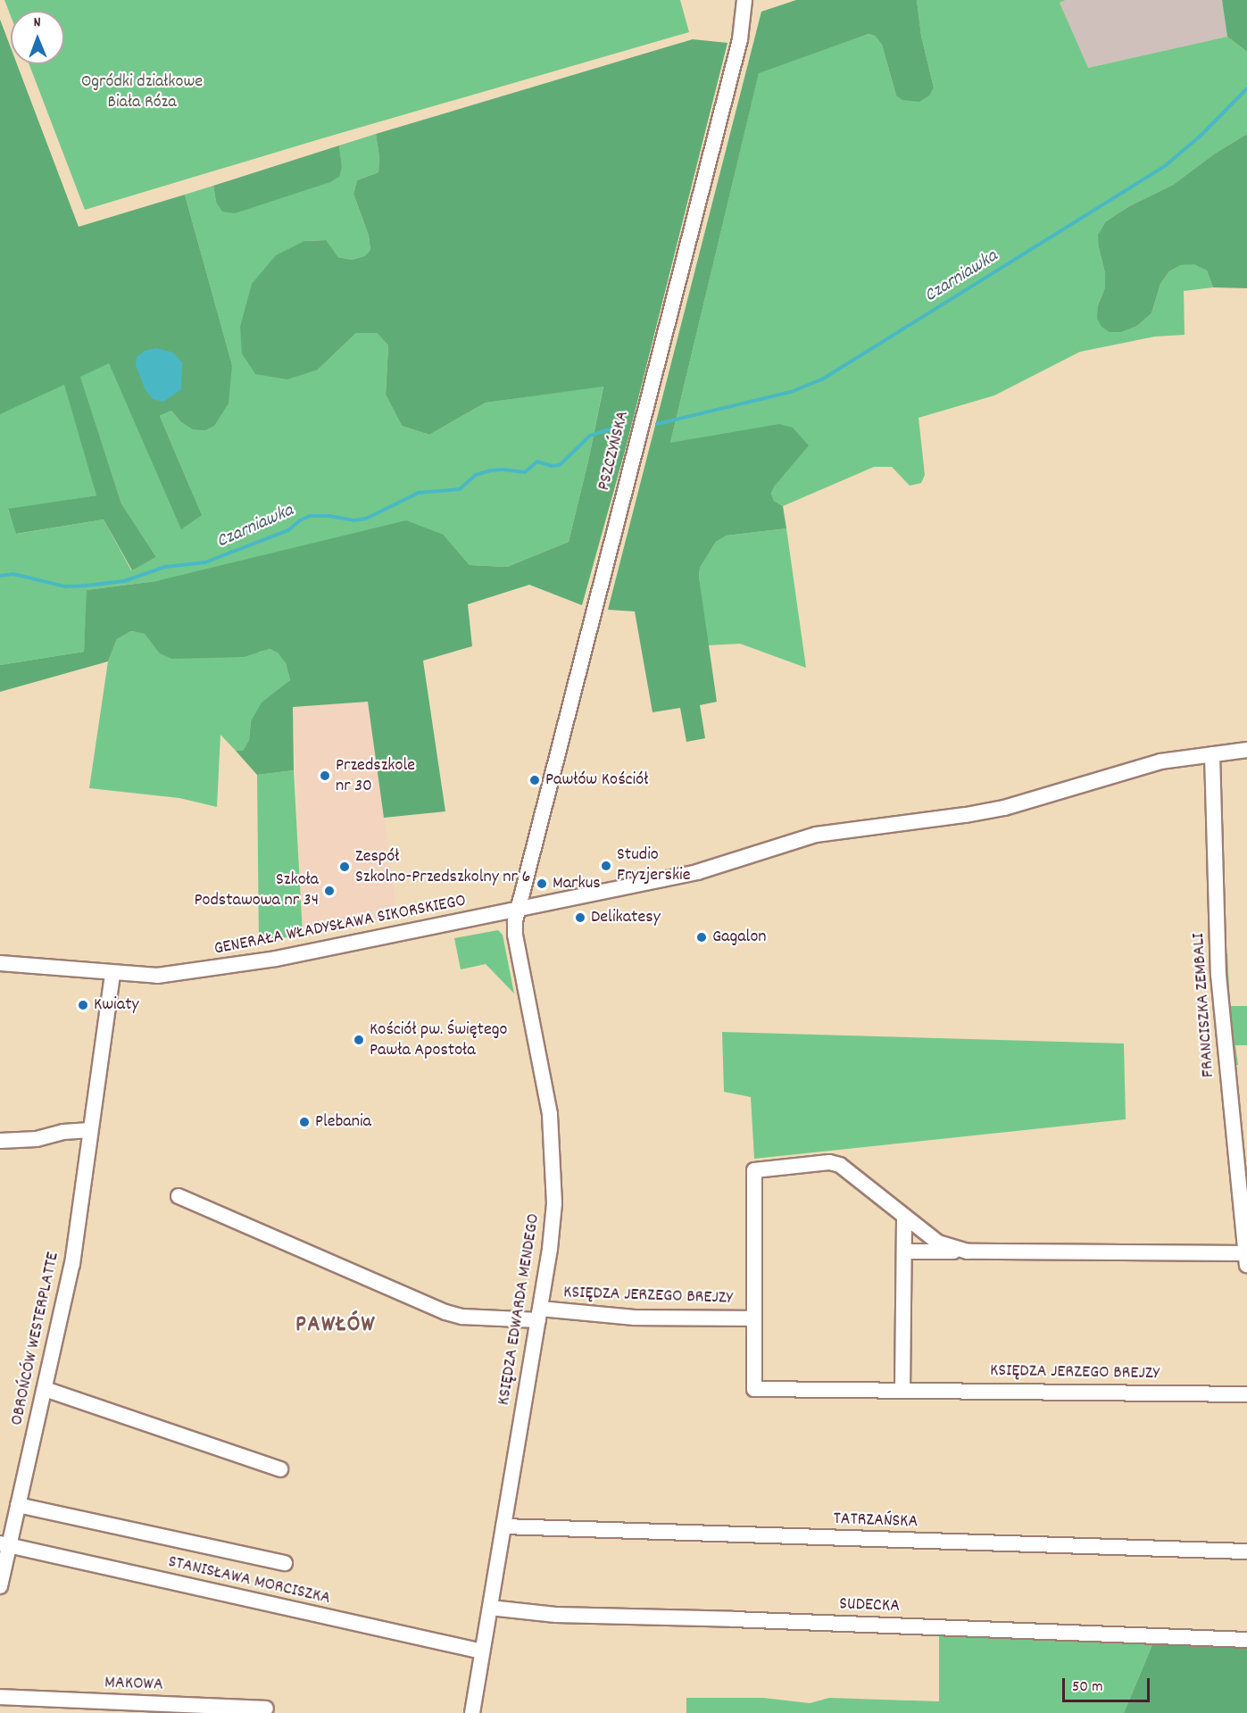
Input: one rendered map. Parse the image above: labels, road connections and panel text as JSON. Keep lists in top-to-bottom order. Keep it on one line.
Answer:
{"streets":{"street":["PSZCZYŃSKA","GENERAŁA WŁADYSŁAWA SIKORSKIEGO","FRANCISZKA ZEMBALI","KSIĘDZA JERZEGO BREJZY","KSIĘDZA EDWARDA MENDEGO","OBROŃCÓW WESTERPLATTE","TATRZAŃSKA","STANISŁAWA MORCISZKA","SUDECKA","MAKOWA"]},"crossings":[["PSZCZYŃSKA","GENERAŁA WŁADYSŁAWA SIKORSKIEGO"],["PSZCZYŃSKA","KSIĘDZA EDWARDA MENDEGO"],["GENERAŁA WŁADYSŁAWA SIKORSKIEGO","FRANCISZKA ZEMBALI"],["GENERAŁA WŁADYSŁAWA SIKORSKIEGO","KSIĘDZA EDWARDA MENDEGO"],["GENERAŁA WŁADYSŁAWA SIKORSKIEGO","OBROŃCÓW WESTERPLATTE"],["FRANCISZKA ZEMBALI","KSIĘDZA JERZEGO BREJZY"],["KSIĘDZA JERZEGO BREJZY","KSIĘDZA EDWARDA MENDEGO"],["KSIĘDZA EDWARDA MENDEGO","TATRZAŃSKA"],["KSIĘDZA EDWARDA MENDEGO","STANISŁAWA MORCISZKA"],["KSIĘDZA EDWARDA MENDEGO","SUDECKA"],["OBROŃCÓW WESTERPLATTE","STANISŁAWA MORCISZKA"]],"districts":["PAWŁÓW"],"water":["Czarniawka"],"parks":["Ogródki działkowe Biała Róza"],"places":["Przedszkole nr 30","Pawłów Kościół","Studio Fryzjerskie","Zespół Szkolno-Przedszkolny nr 6","Markus","Szkoła Podstawowa nr 34","Delikatesy","Gagalon","Kwiaty","Kościół pw. Świętego Pawła Apostoła","Plebania"],"scale_bar":"50 m","north":"top"}
